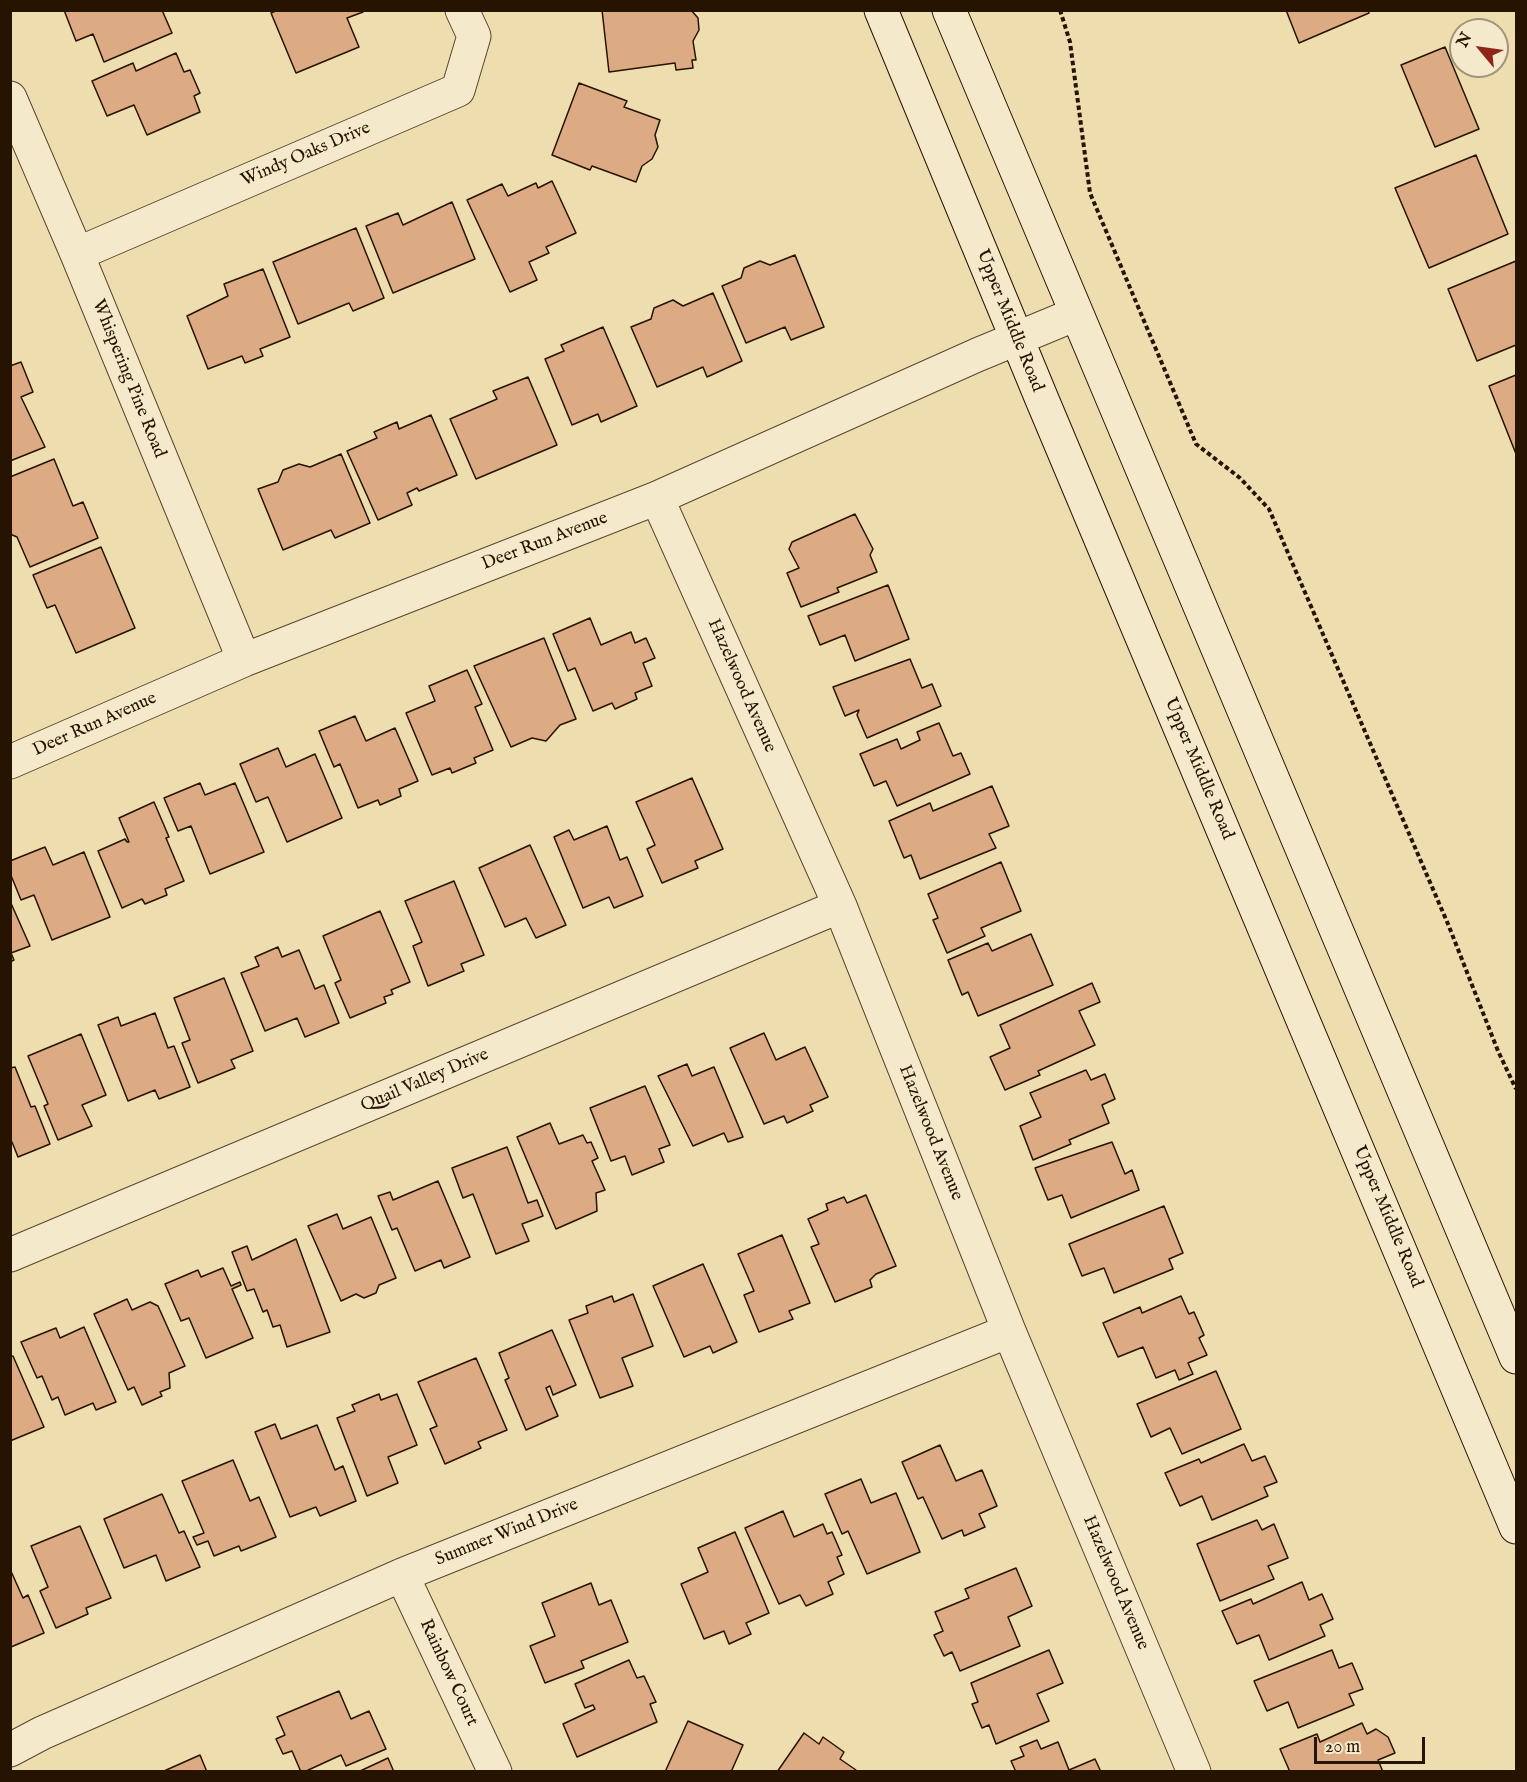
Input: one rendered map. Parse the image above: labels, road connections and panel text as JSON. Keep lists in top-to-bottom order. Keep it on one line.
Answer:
{"streets":{"street":["Windy Oaks Drive","Upper Middle Road","Whispering Pine Road","Deer Run Avenue","Hazelwood Avenue","Quail Valley Drive","Summer Wind Drive","Rainbow Court"]},"crossings":[["Windy Oaks Drive","Whispering Pine Road"],["Upper Middle Road","Deer Run Avenue"],["Whispering Pine Road","Deer Run Avenue"],["Deer Run Avenue","Hazelwood Avenue"],["Hazelwood Avenue","Quail Valley Drive"],["Hazelwood Avenue","Summer Wind Drive"],["Summer Wind Drive","Rainbow Court"]],"scale_bar":"20 m","north":"top left"}
